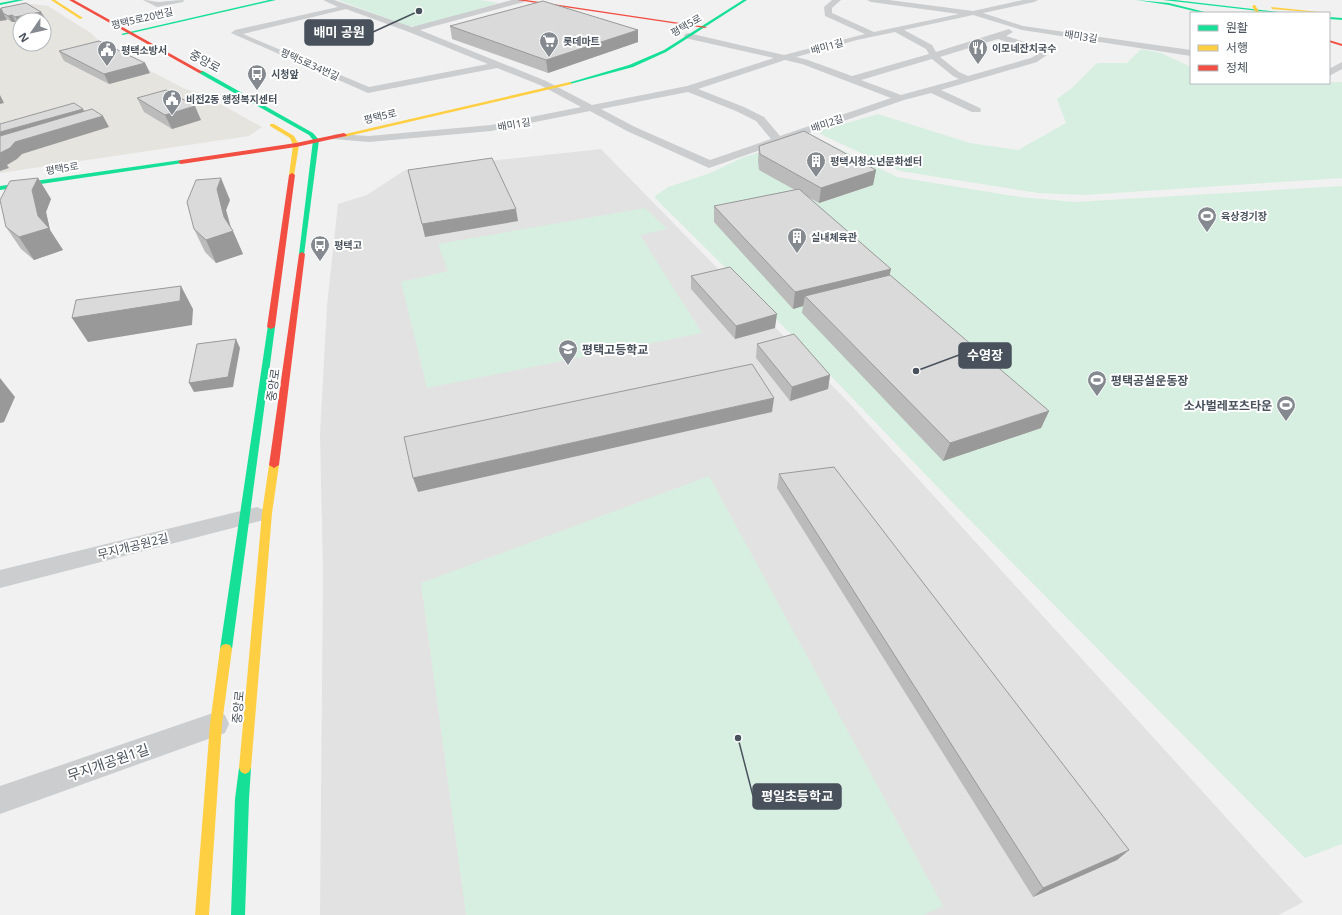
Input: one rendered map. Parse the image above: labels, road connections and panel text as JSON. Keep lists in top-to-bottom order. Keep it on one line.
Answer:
{"streets":{"main road":["평택5로20번길","평택5로","중앙로"],"street":["배미3길","배미1길","평택5로34번길","배미2길","무지개공원2길","무지개공원1길"]},"crossings":[["평택5로20번길","중앙로"],["평택5로","배미1길"],["평택5로","중앙로"],["배미3길","배미1길"],["배미1길","배미2길"],["중앙로","무지개공원2길"],["중앙로","무지개공원1길"]],"places":{"other":["배미 공원","수영장","평일초등학교"],"supermarket":["롯데마트"],"restaurant":["이모네잔치국수"],"public building":["평택소방서","비전2동 행정복지센터"],"bus stop":["시청앞","평택고"],"building":["평택시청소년문화센터","실내체육관"],"sports":["육상경기장","평택공설운동장","소사벌레포츠타운"],"school or university":["평택고등학교"]},"legend":["원활","서행","정체"],"north":"bottom left"}
